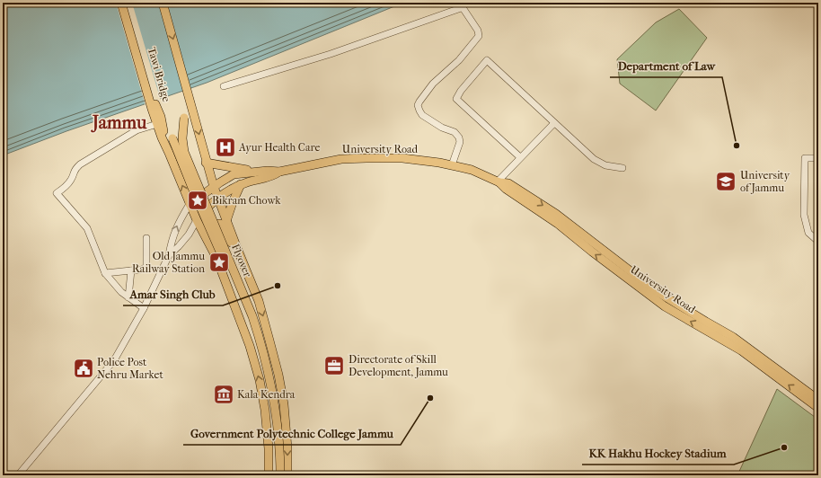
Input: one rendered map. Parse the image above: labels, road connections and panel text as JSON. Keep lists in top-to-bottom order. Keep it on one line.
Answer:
{"streets":{"main road":["Tawi Bridge","University Road","Flyover"]},"crossings":[["Tawi Bridge","Flyover"]],"districts":["Jammu"],"places":{"other":["Department of Law","Amar Singh Club","Government Polytechnic College Jammu","KK Hakhu Hockey Stadium"],"hospital":["Ayur Health Care"],"school or university":["University of Jammu"],"place":["Bikram Chowk","Old Jammu Railway Station"],"office":["Directorate of Skill Development, Jammu"],"public building":["Police Post Nehru Market"],"museum":["Kala Kendra"]}}
